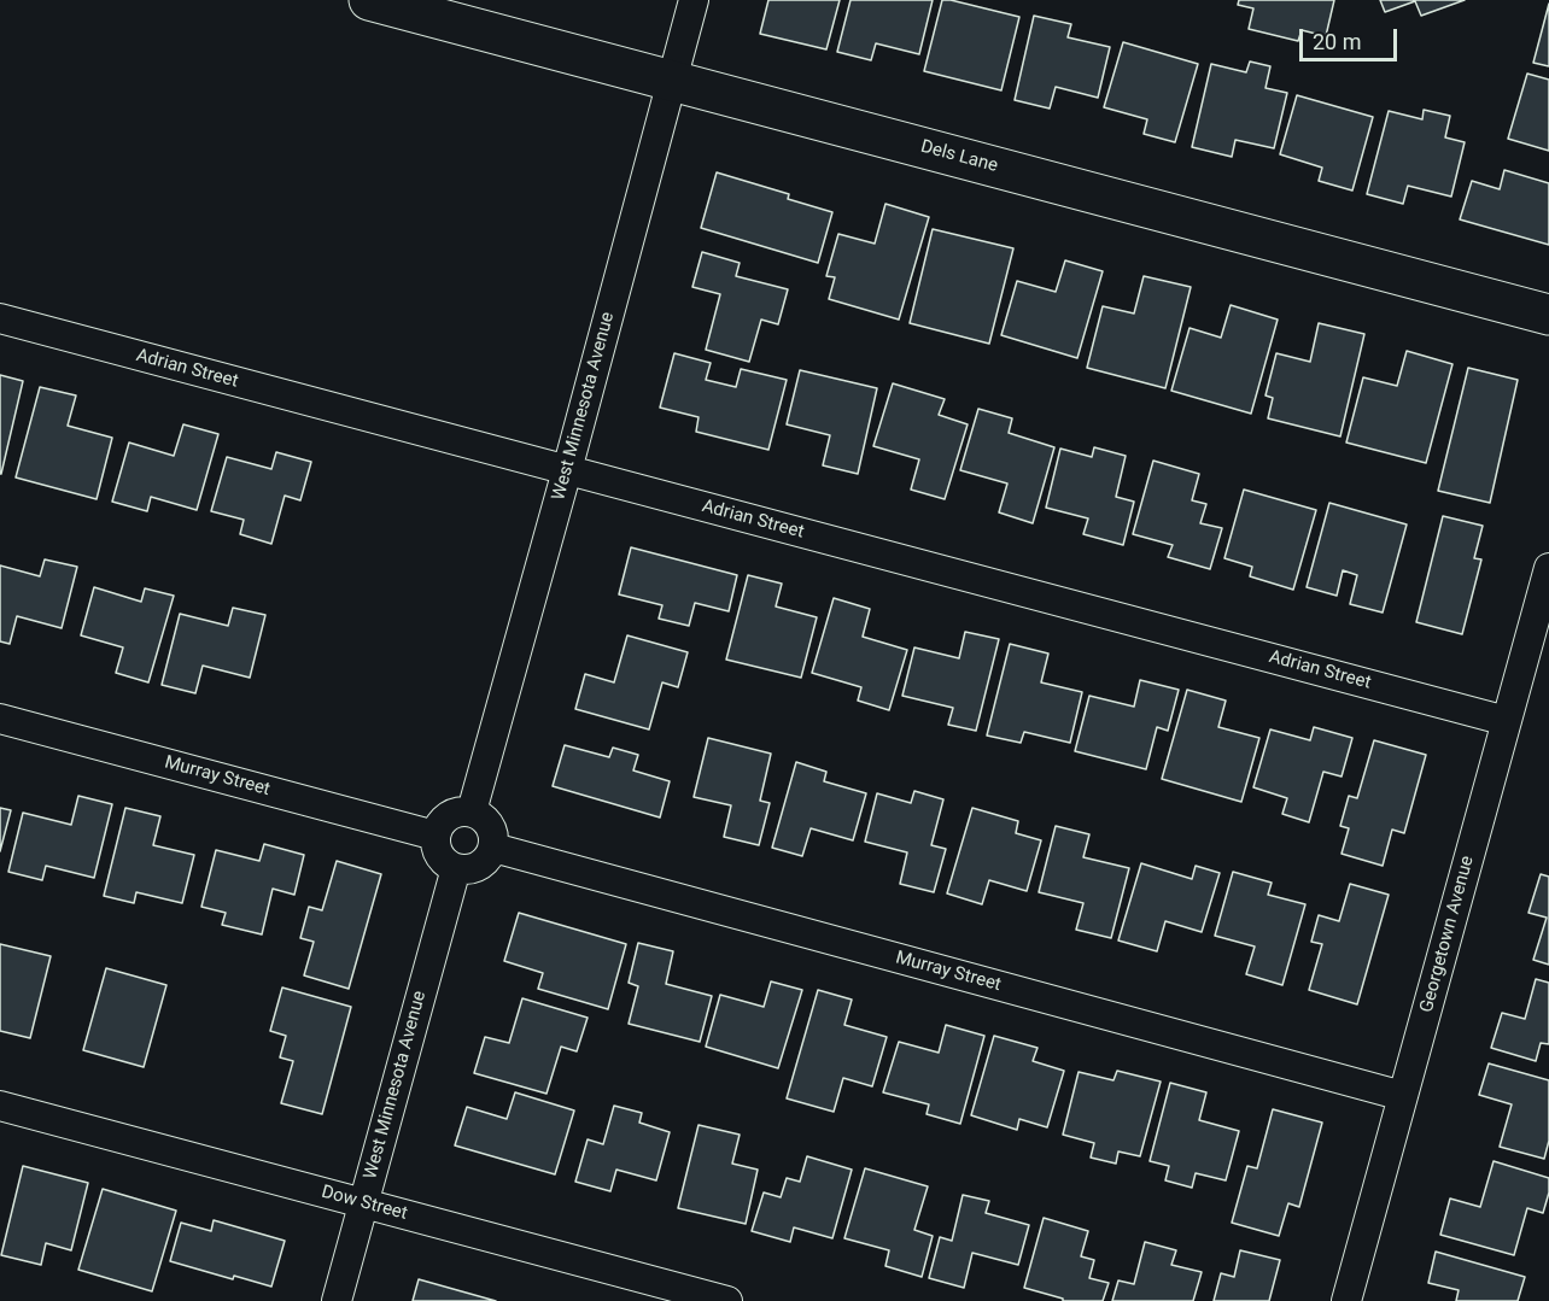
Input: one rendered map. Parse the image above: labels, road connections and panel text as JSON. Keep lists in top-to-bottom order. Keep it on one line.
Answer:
{"streets":{"street":["Dels Lane","Adrian Street","West Minnesota Avenue","Murray Street","Georgetown Avenue","Dow Street"]},"crossings":[["Dels Lane","West Minnesota Avenue"],["Adrian Street","West Minnesota Avenue"],["Adrian Street","Georgetown Avenue"],["West Minnesota Avenue","Murray Street"],["West Minnesota Avenue","Dow Street"],["Murray Street","Georgetown Avenue"]],"scale_bar":"20 m"}
